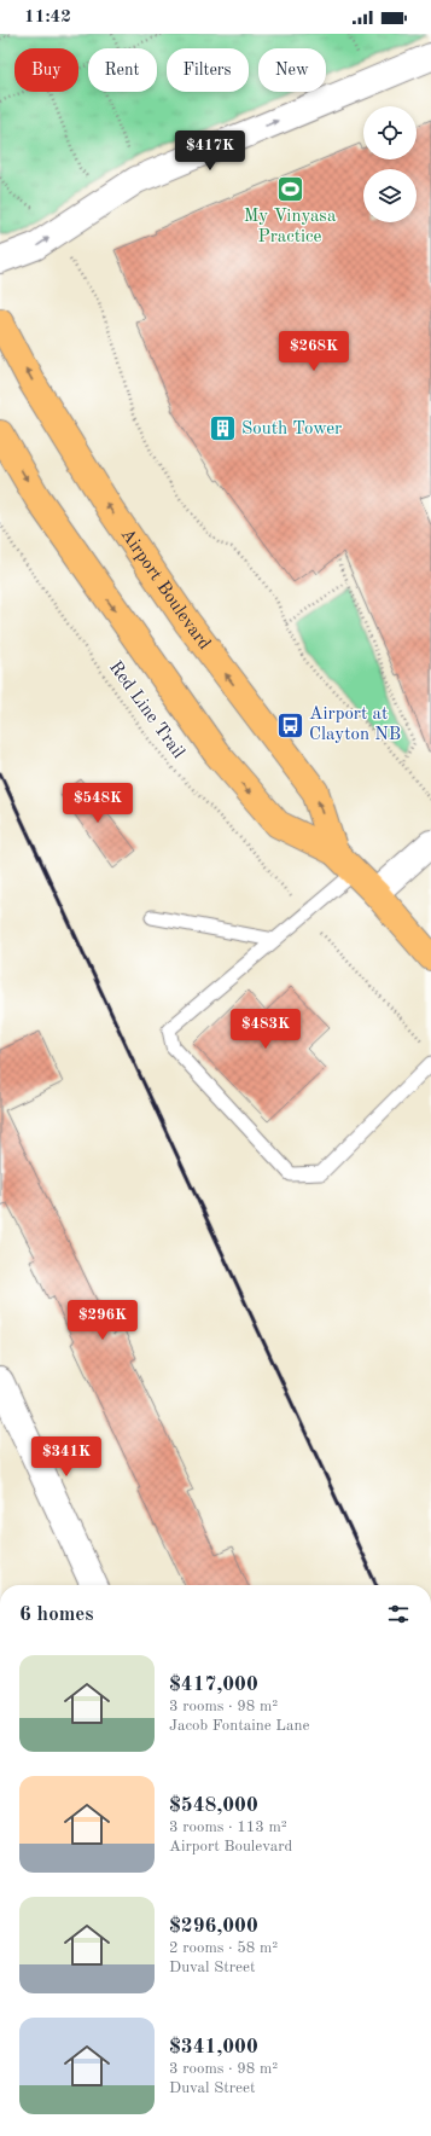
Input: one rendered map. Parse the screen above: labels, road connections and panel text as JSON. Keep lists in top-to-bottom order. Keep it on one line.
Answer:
{"streets":{"main road":["Airport Boulevard"],"path":["Red Line Trail"]},"places":{"sports":["My Vinyasa Practice"],"building":["South Tower"],"bus stop":["Airport at Clayton NB"]},"page":{"status":"11:42","chip":["Buy","Rent","Filters","New"],"price":["$417K","$268K","$548K","$483K","$296K","$341K"],"heading":"6 homes","list":[{"name":"$417,000","note":"3 rooms · 98 m² · Jacob Fontaine Lane"},{"name":"$548,000","note":"3 rooms · 113 m² · Airport Boulevard"},{"name":"$296,000","note":"2 rooms · 58 m² · Duval Street"},{"name":"$341,000","note":"3 rooms · 98 m² · Duval Street"}]}}
